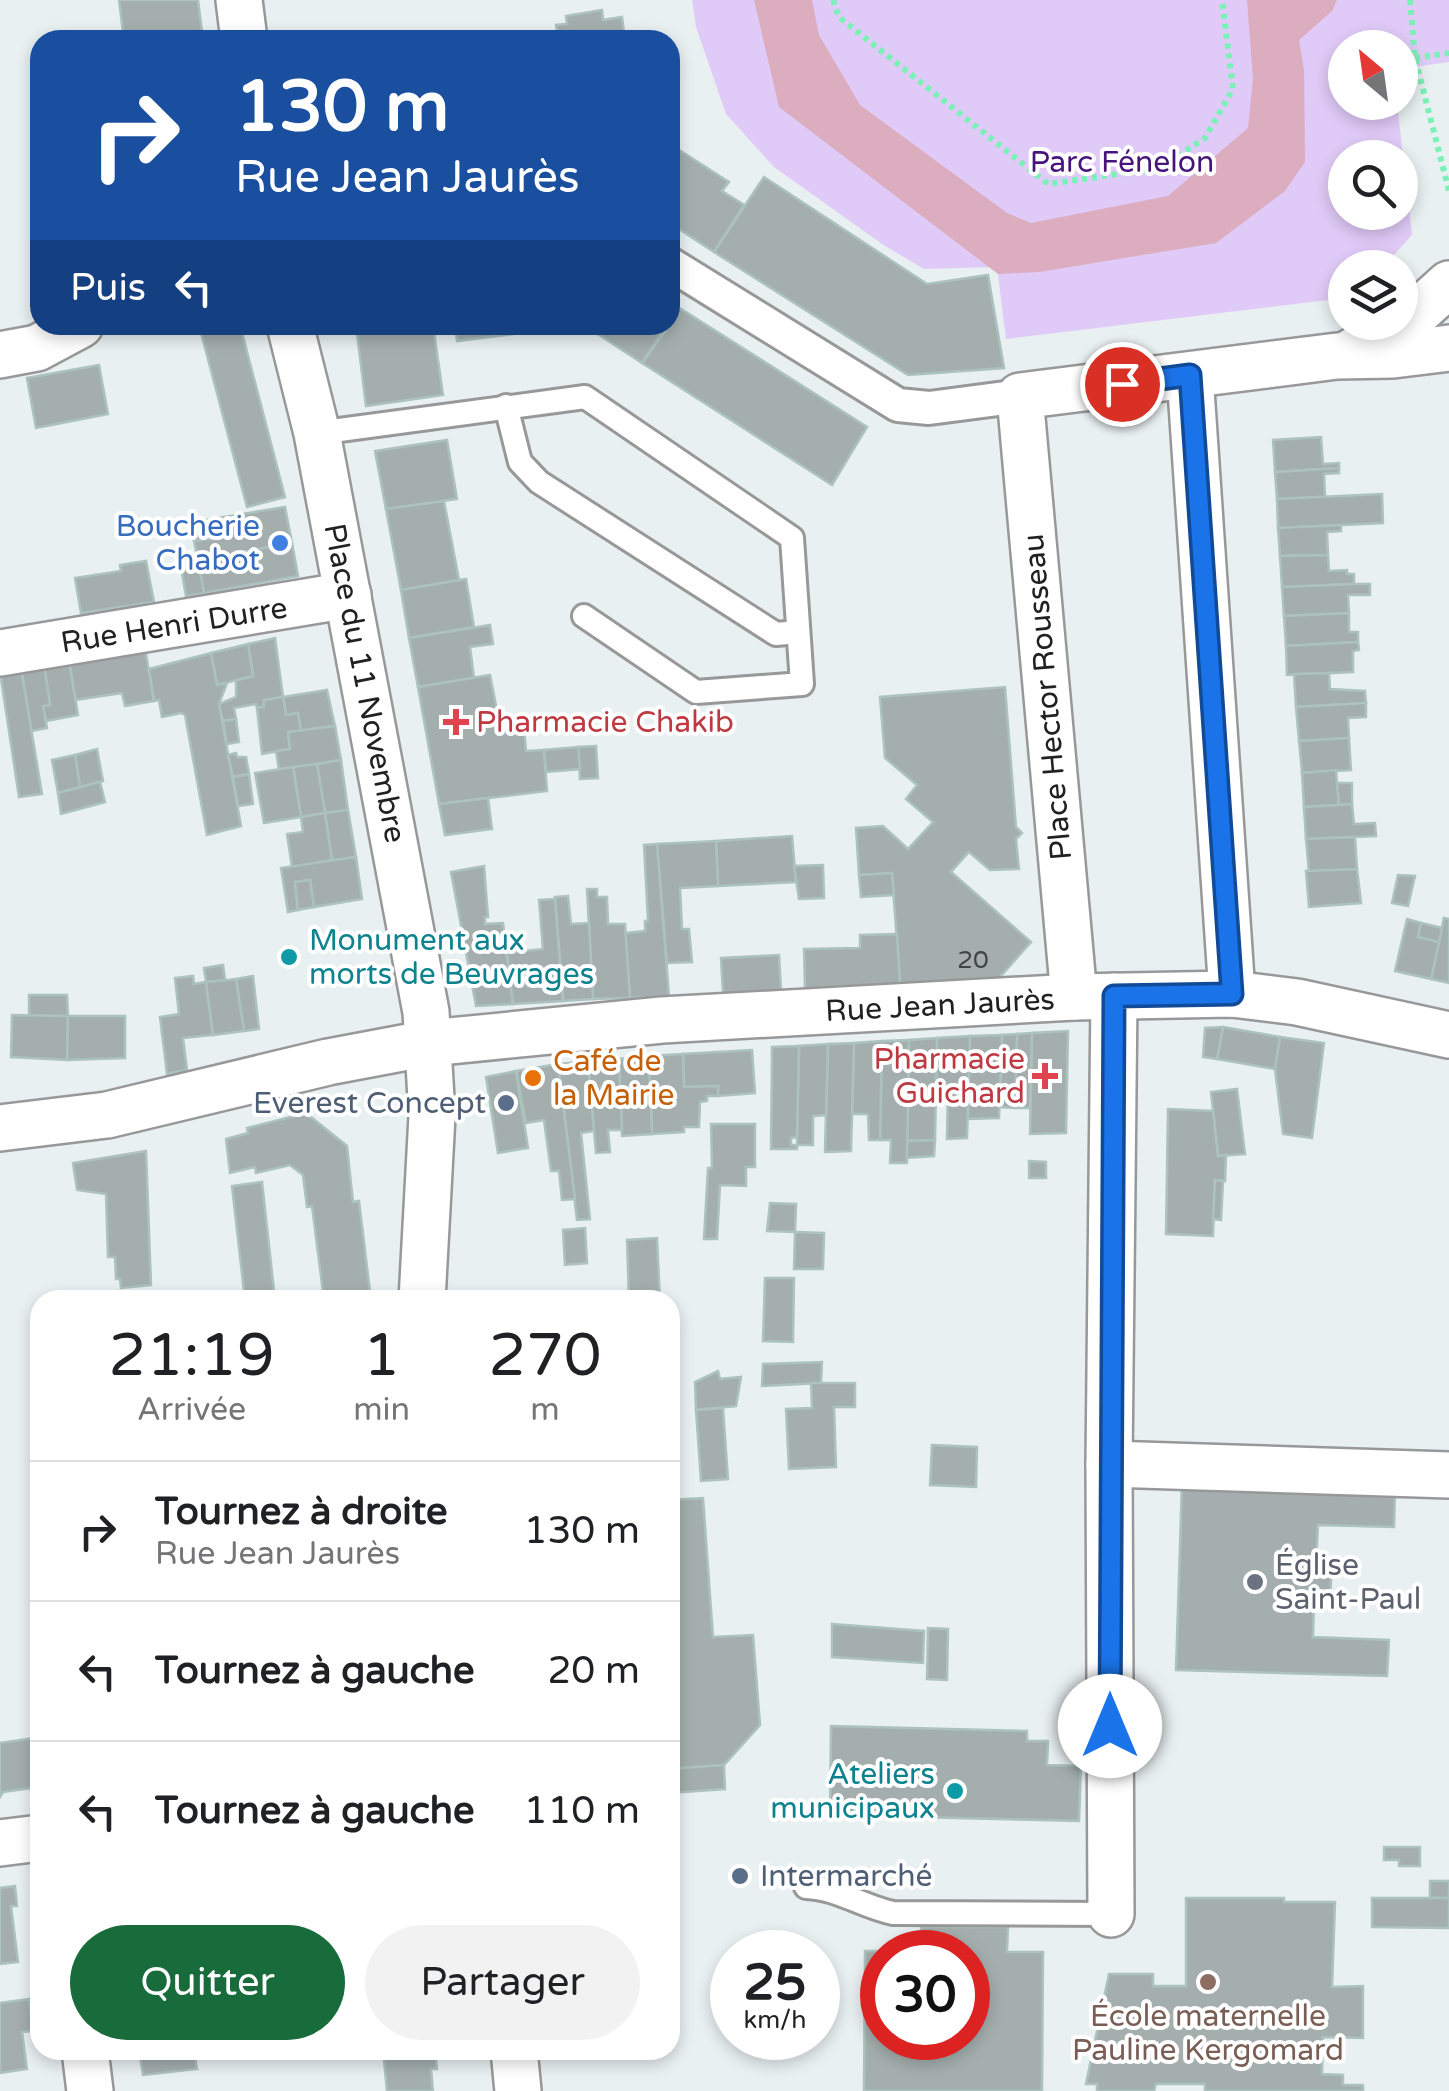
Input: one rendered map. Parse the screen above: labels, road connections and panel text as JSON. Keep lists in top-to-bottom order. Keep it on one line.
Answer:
{"streets":{"street":["Rue Henri Durre","Place du 11 Novembre","Place Hector Rousseau","Rue Jean Jaurès"]},"crossings":[["Rue Henri Durre","Place du 11 Novembre"],["Place du 11 Novembre","Rue Jean Jaurès"],["Place Hector Rousseau","Rue Jean Jaurès"]],"parks":["Parc Fénelon"],"places":{"other":["Boucherie Chabot","Monument aux morts de Beuvrages","Café de la Mairie","Everest Concept","Église Saint-Paul","Ateliers municipaux","Intermarché","École maternelle Pauline Kergomard"],"health":["Pharmacie Chakib","Pharmacie Guichard"]},"house_numbers":["20"],"north":"top left","page":{"turn":["130 m","Rue Jean Jaurès"],"then":"Puis","eta":["21:19","Arrivée","1","min","270","m"],"list":[{"name":"Tournez à droite","note":"Rue Jean Jaurès","value":"130 m"},{"name":"Tournez à gauche","value":"20 m"},{"name":"Tournez à gauche","value":"110 m"}],"buttons":["Quitter","Partager"],"speed":"25 km/h","limit":"30"}}
